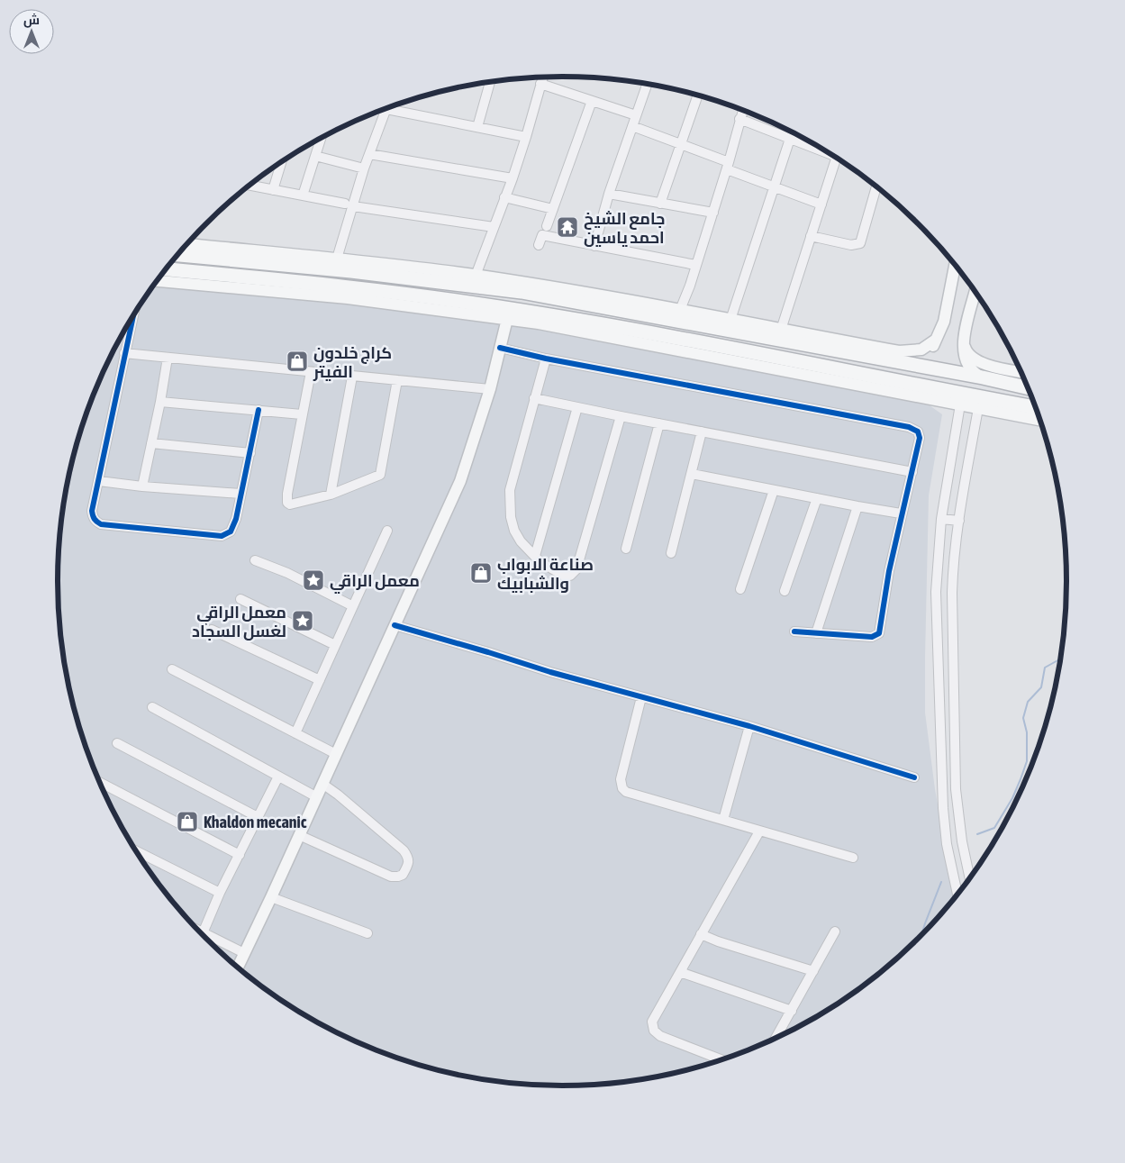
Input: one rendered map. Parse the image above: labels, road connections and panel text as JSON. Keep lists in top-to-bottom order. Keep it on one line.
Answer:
{"places":{"temple":["جامع الشيخ احمد ياسين"],"shop":["كراج خلدون الفيتر","صناعة الابواب والشبابيك","Khaldon mecanic"],"place":["معمل الراقي","معمل الراقي لغسل السجاد"]},"north":"top"}
